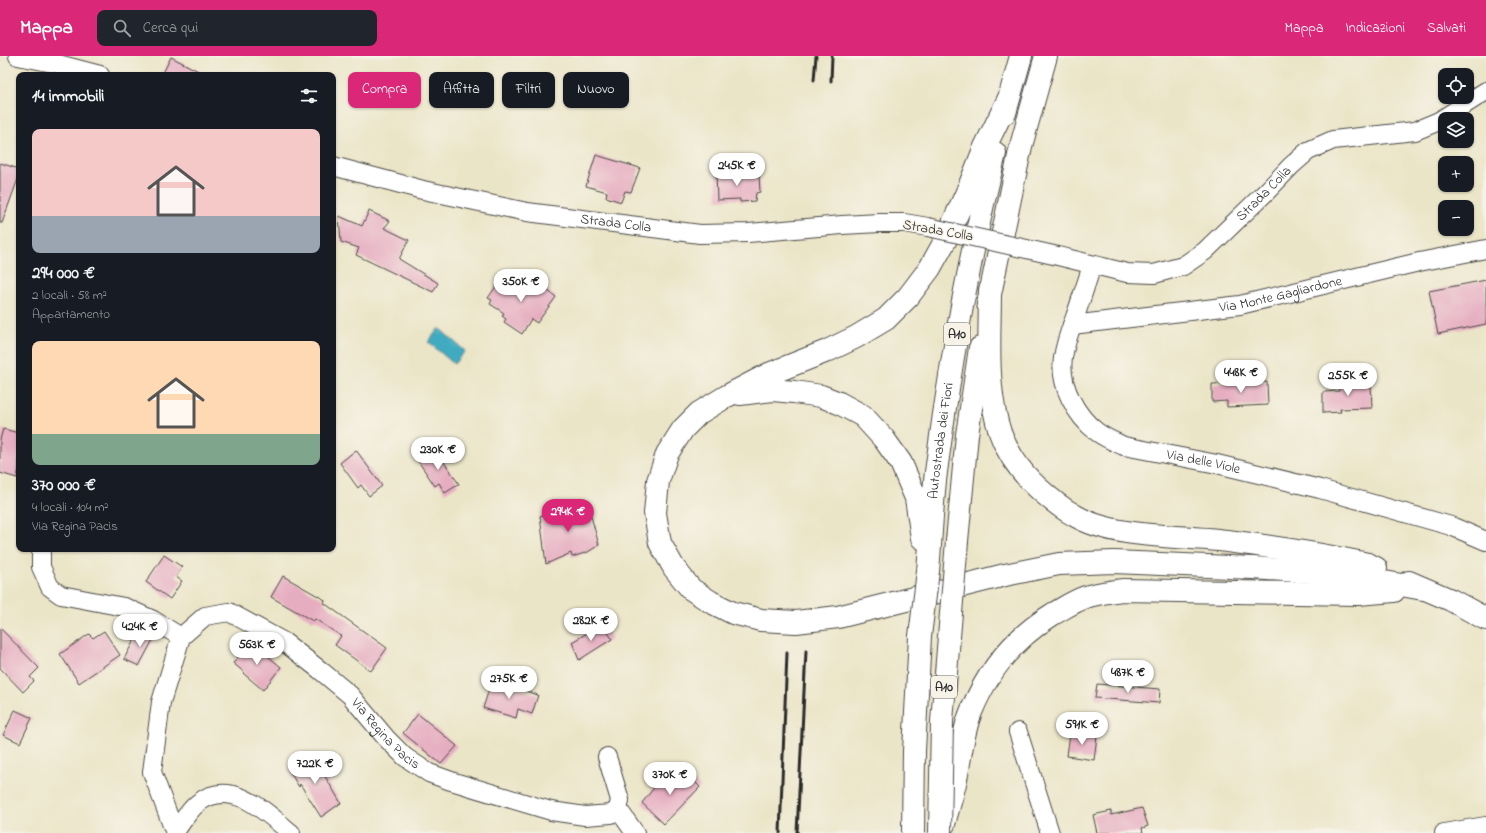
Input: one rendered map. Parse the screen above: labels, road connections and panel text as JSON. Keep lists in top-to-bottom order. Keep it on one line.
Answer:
{"streets":{"highway":["A10","Autostrada dei Fiori"],"street":["Strada Colla","Via Monte Gagliardone","Via delle Viole","Via Regina Pacis"]},"crossings":[["Strada Colla","Via delle Viole"],["Via Monte Gagliardone","Via delle Viole"]],"page":{"header":"Mappa","search":"Cerca qui","nav":["Mappa","Indicazioni","Salvati"],"map_buttons":["+","−"],"chip":["Compra","Affitta","Filtri","Nuovo"],"heading":"14 immobili","list":[{"name":"294 000 €","note":"2 locali · 58 m² · Appartamento"},{"name":"370 000 €","note":"4 locali · 104 m² · Via Regina Pacis"}],"price":["245K €","350K €","448K €","255K €","230K €","294K €","282K €","424K €","563K €","487K €","275K €","591K €","722K €","370K €"]}}
